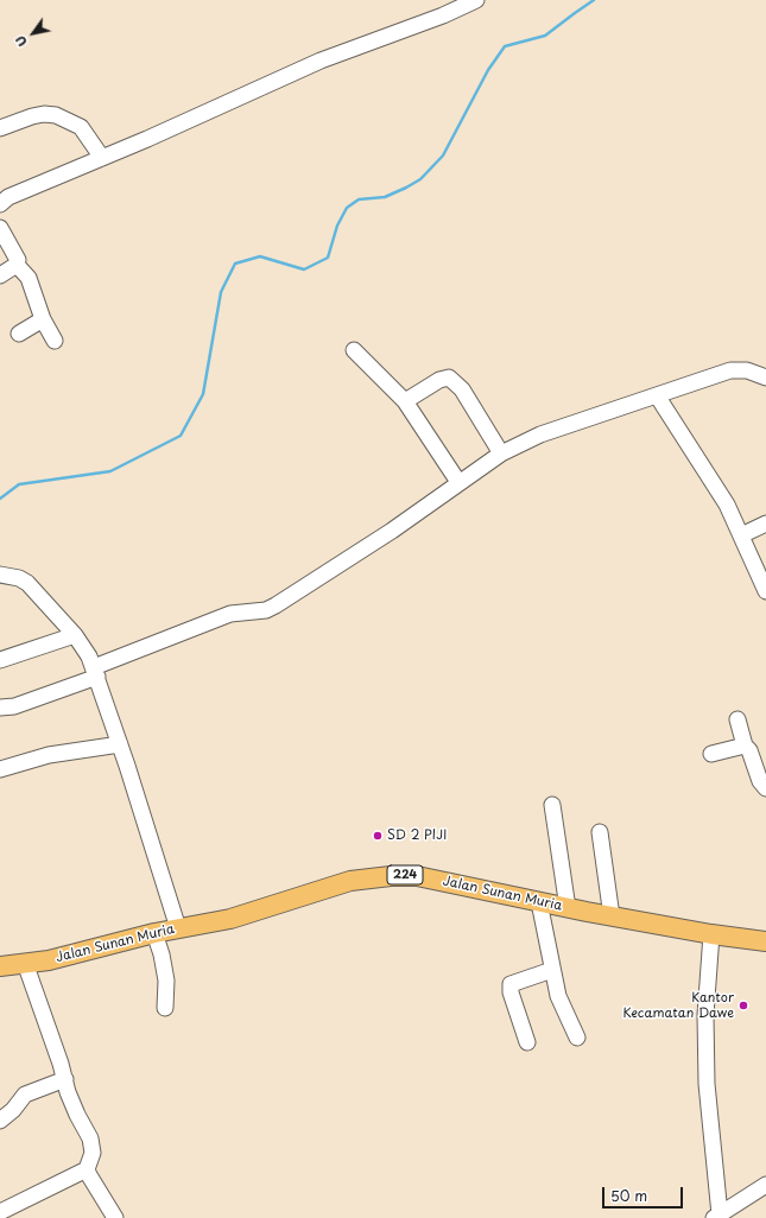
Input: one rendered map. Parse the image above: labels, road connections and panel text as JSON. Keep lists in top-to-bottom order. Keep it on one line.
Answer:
{"streets":{"main road":["224","Jalan Sunan Muria"]},"crossings":[["224","Jalan Sunan Muria"]],"places":["SD 2 PIJI","Kantor Kecamatan Dawe"],"scale_bar":"50 m","north":"bottom left"}
